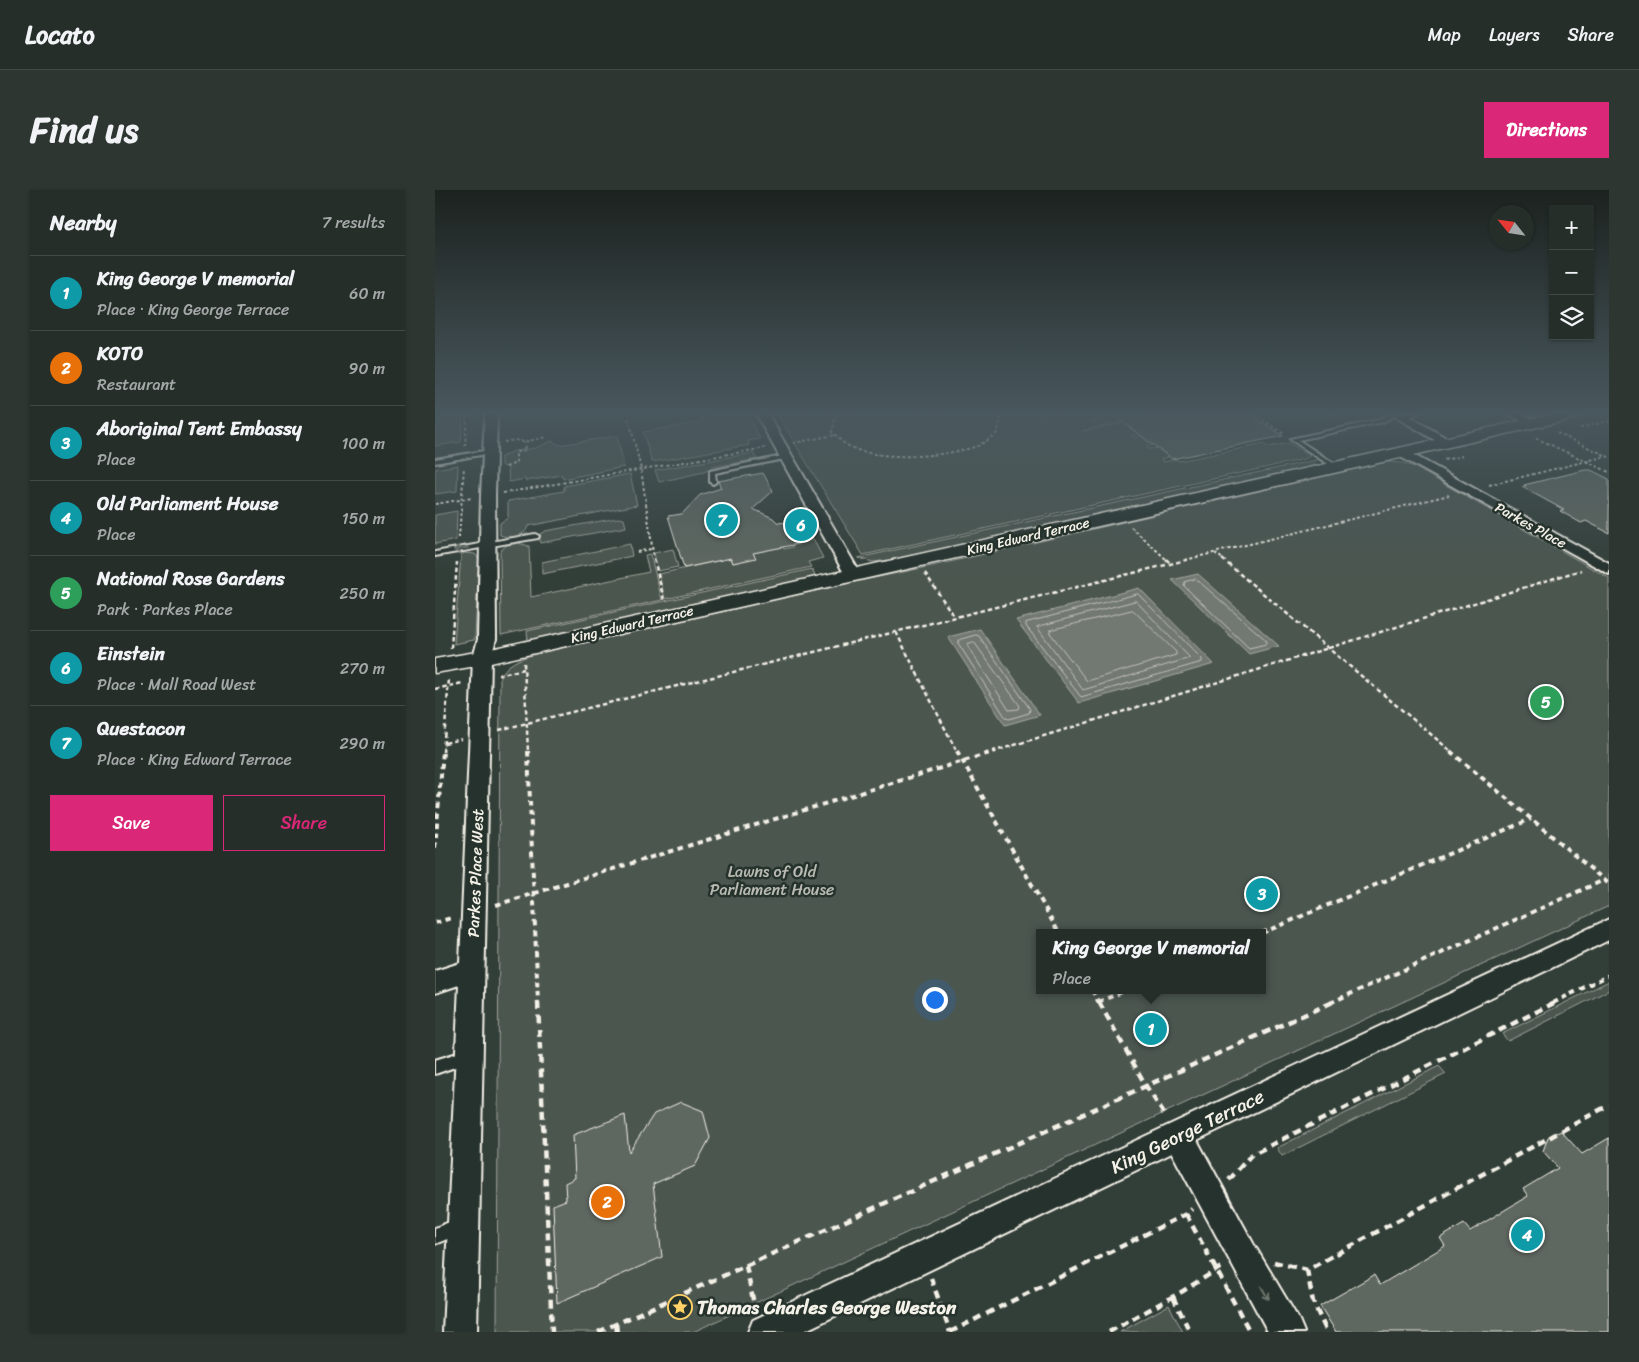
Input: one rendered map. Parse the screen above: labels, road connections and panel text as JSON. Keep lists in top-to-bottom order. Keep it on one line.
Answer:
{"streets":{"main road":["King Edward Terrace"],"street":["Parkes Place","Parkes Place West","King George Terrace"]},"crossings":[["King Edward Terrace","Parkes Place West"]],"parks":["Lawns of Old Parliament House"],"places":{"place":["Thomas Charles George Weston"]},"north":"top left","page":{"header":"Locato","nav":["Map","Layers","Share"],"title":"Find us","buttons":["Directions",["Save","Share"]],"heading":["Nearby","7 results"],"map_buttons":["+","−"],"list":[{"mark":"1","name":"King George V memorial","note":"Place · King George Terrace","value":"60 m"},{"mark":"2","name":"KOTO","note":"Restaurant","value":"90 m"},{"mark":"3","name":"Aboriginal Tent Embassy","note":"Place","value":"100 m"},{"mark":"4","name":"Old Parliament House","note":"Place","value":"150 m"},{"mark":"5","name":"National Rose Gardens","note":"Park · Parkes Place","value":"250 m"},{"mark":"6","name":"Einstein","note":"Place · Mall Road West","value":"270 m"},{"mark":"7","name":"Questacon","note":"Place · King Edward Terrace","value":"290 m"}],"pins":["7","6","5","3","1","2","4"],"popup":["King George V memorial","Place"]}}
